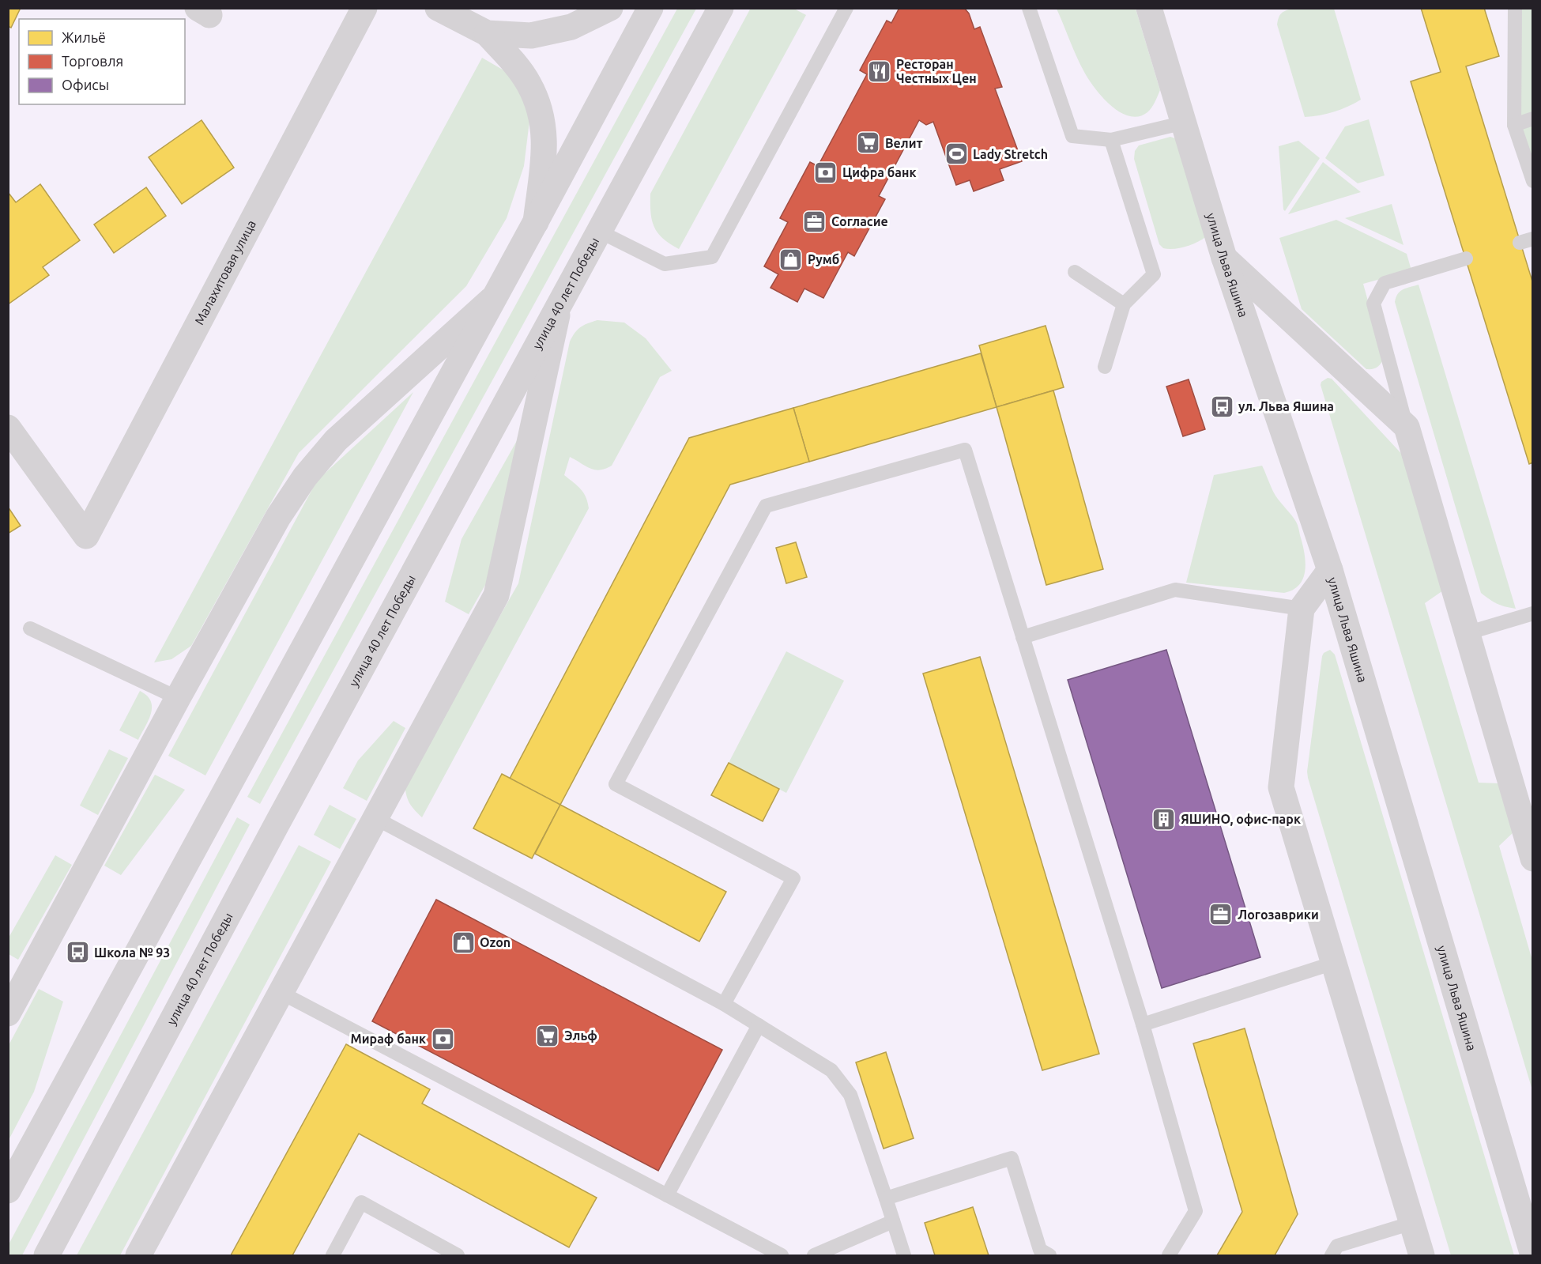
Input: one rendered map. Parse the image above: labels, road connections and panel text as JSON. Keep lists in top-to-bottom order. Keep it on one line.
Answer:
{"streets":{"street":["улица Льва Яшина","Малахитовая улица","улица 40 лет Победы"]},"places":{"restaurant":["Ресторан Честных Цен"],"supermarket":["Велит","Эльф"],"sports":["Lady Stretch"],"bank":["Цифра банк","Мираф банк"],"office":["Согласие","Логозаврики"],"shop":["Румб","Ozon"],"bus stop":["ул. Льва Яшина","Школа № 93"],"building":["ЯШИНО, офис-парк"]},"legend":["Жильё","Торговля","Офисы"]}
